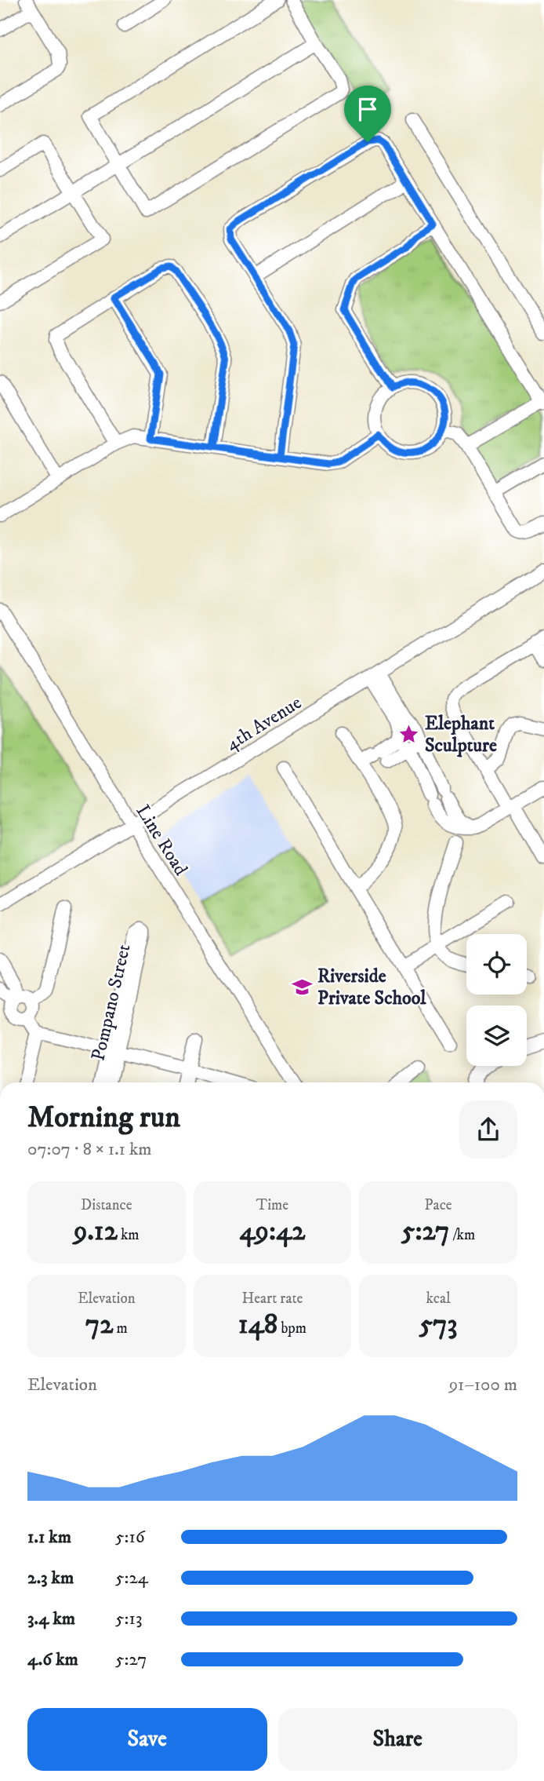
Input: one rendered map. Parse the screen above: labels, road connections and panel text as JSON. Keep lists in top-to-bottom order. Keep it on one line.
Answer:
{"streets":{"street":["4th Avenue","Line Road","Pompano Street"]},"crossings":[["4th Avenue","Line Road"]],"places":{"place":["Elephant Sculpture"],"school or university":["Riverside Private School"]},"page":{"heading":["Morning run","07:07 · 8 × 1.1 km"],"stats":[["Distance","9.12 km"],["Time","49:42"],["Pace","5:27 /km"],["Elevation","72 m"],["Heart rate","148 bpm"],["kcal","573"]],"chart":["Elevation","91–100 m"],"list":[{"name":"1.1 km","note":"5:16"},{"name":"2.3 km","note":"5:24"},{"name":"3.4 km","note":"5:13"},{"name":"4.6 km","note":"5:27"}],"buttons":["Save","Share"]}}
